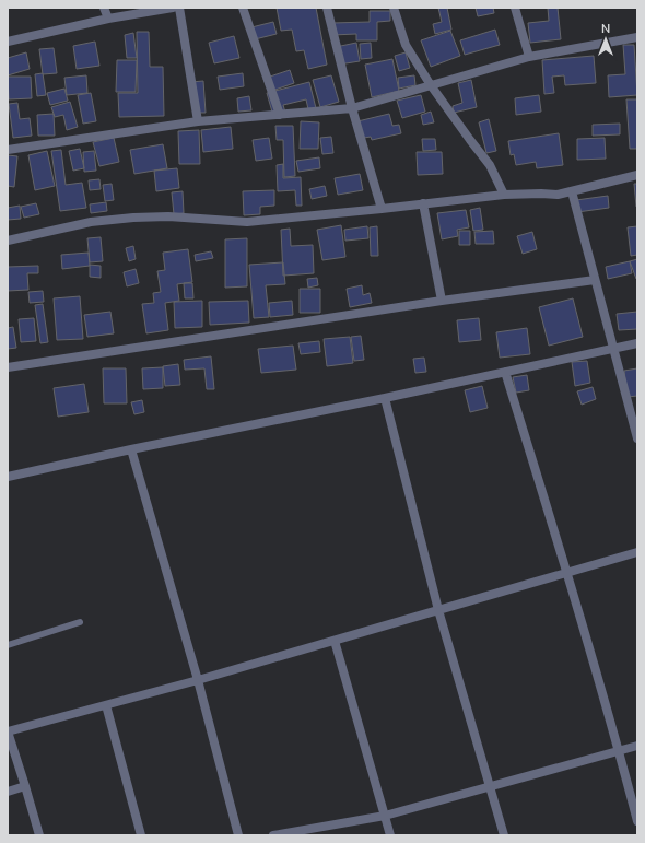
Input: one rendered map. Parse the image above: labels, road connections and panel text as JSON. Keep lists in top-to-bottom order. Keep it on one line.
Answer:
{"north":"top"}
